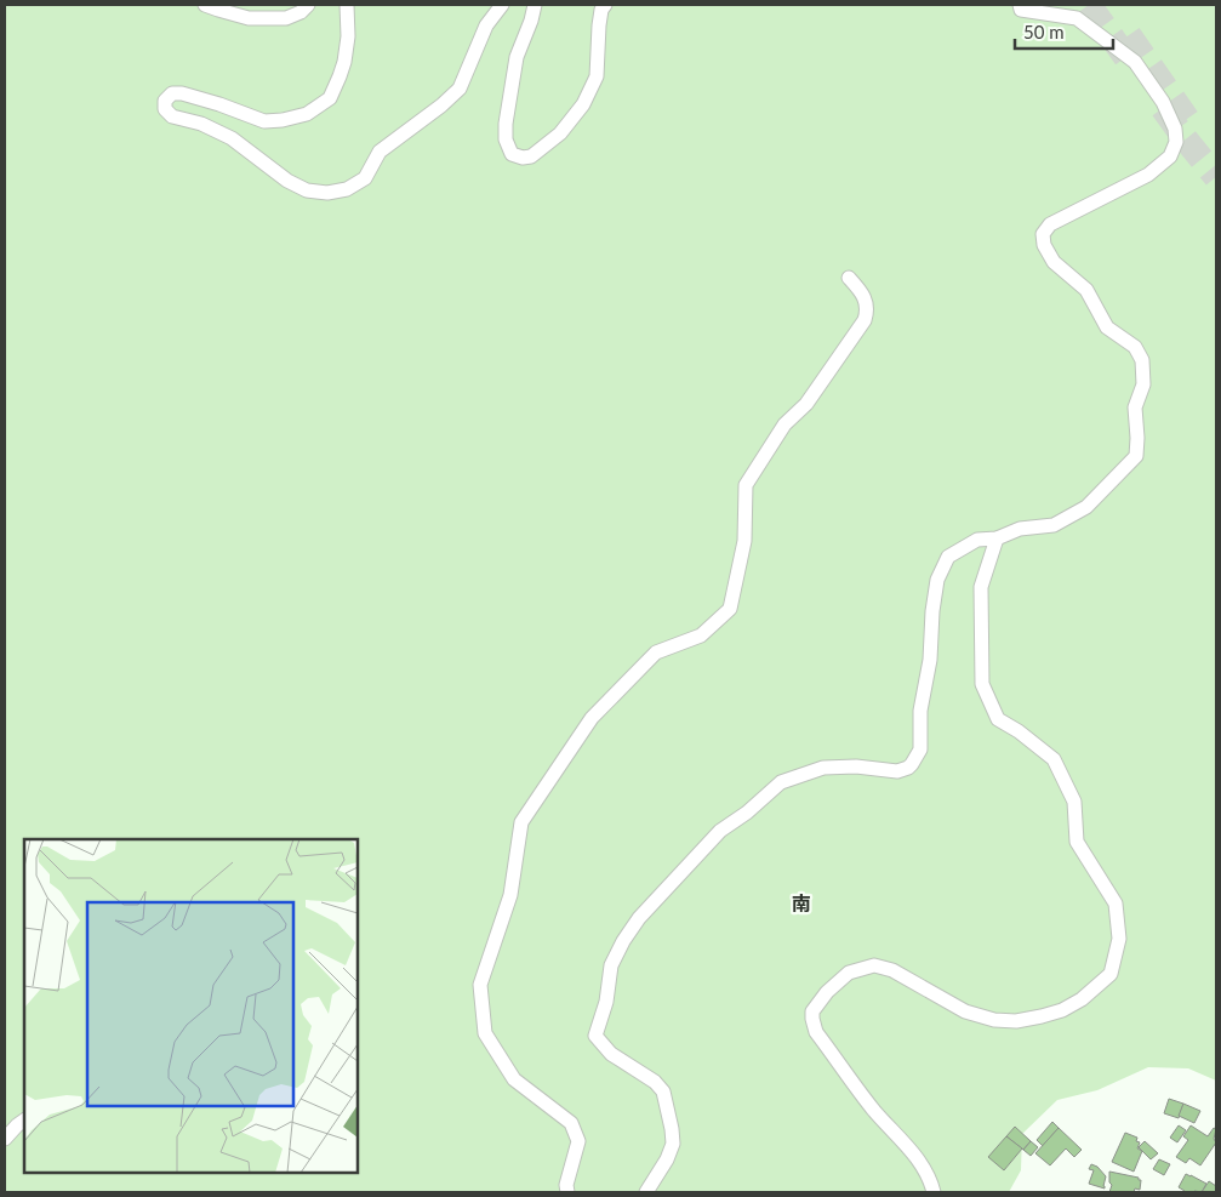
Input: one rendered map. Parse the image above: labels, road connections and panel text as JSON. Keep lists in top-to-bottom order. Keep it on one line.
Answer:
{"districts":["南"],"scale_bar":"50 m"}
